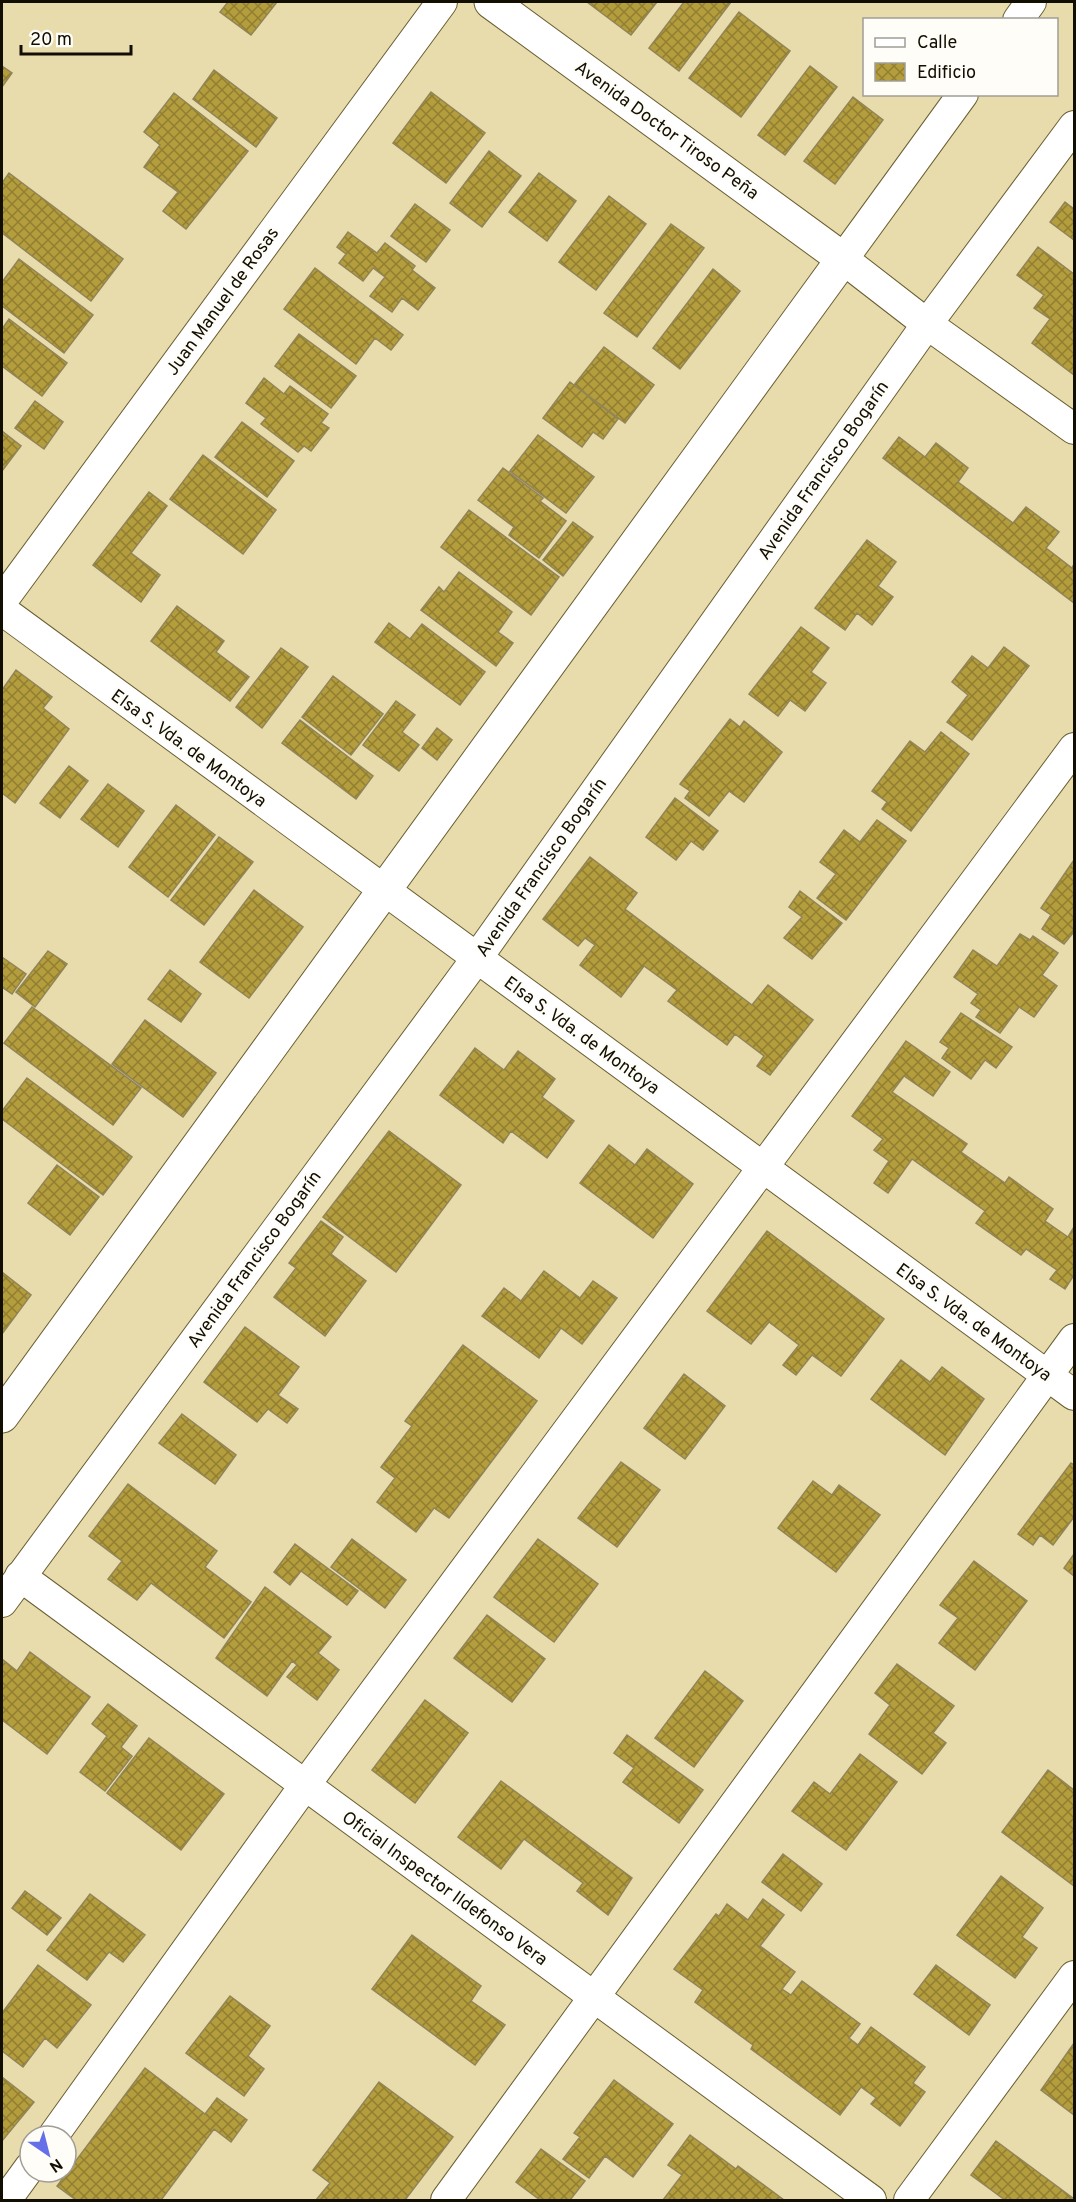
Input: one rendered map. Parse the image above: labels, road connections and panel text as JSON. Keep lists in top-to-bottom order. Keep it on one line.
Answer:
{"streets":{"street":["Avenida Doctor Tiroso Peña","Juan Manuel de Rosas","Avenida Francisco Bogarín","Elsa S. Vda. de Montoya","Oficial Inspector Ildefonso Vera"]},"crossings":[["Avenida Francisco Bogarín","Elsa S. Vda. de Montoya"],["Avenida Francisco Bogarín","Oficial Inspector Ildefonso Vera"]],"legend":["Calle","Edificio"],"scale_bar":"20 m","north":"bottom right"}
